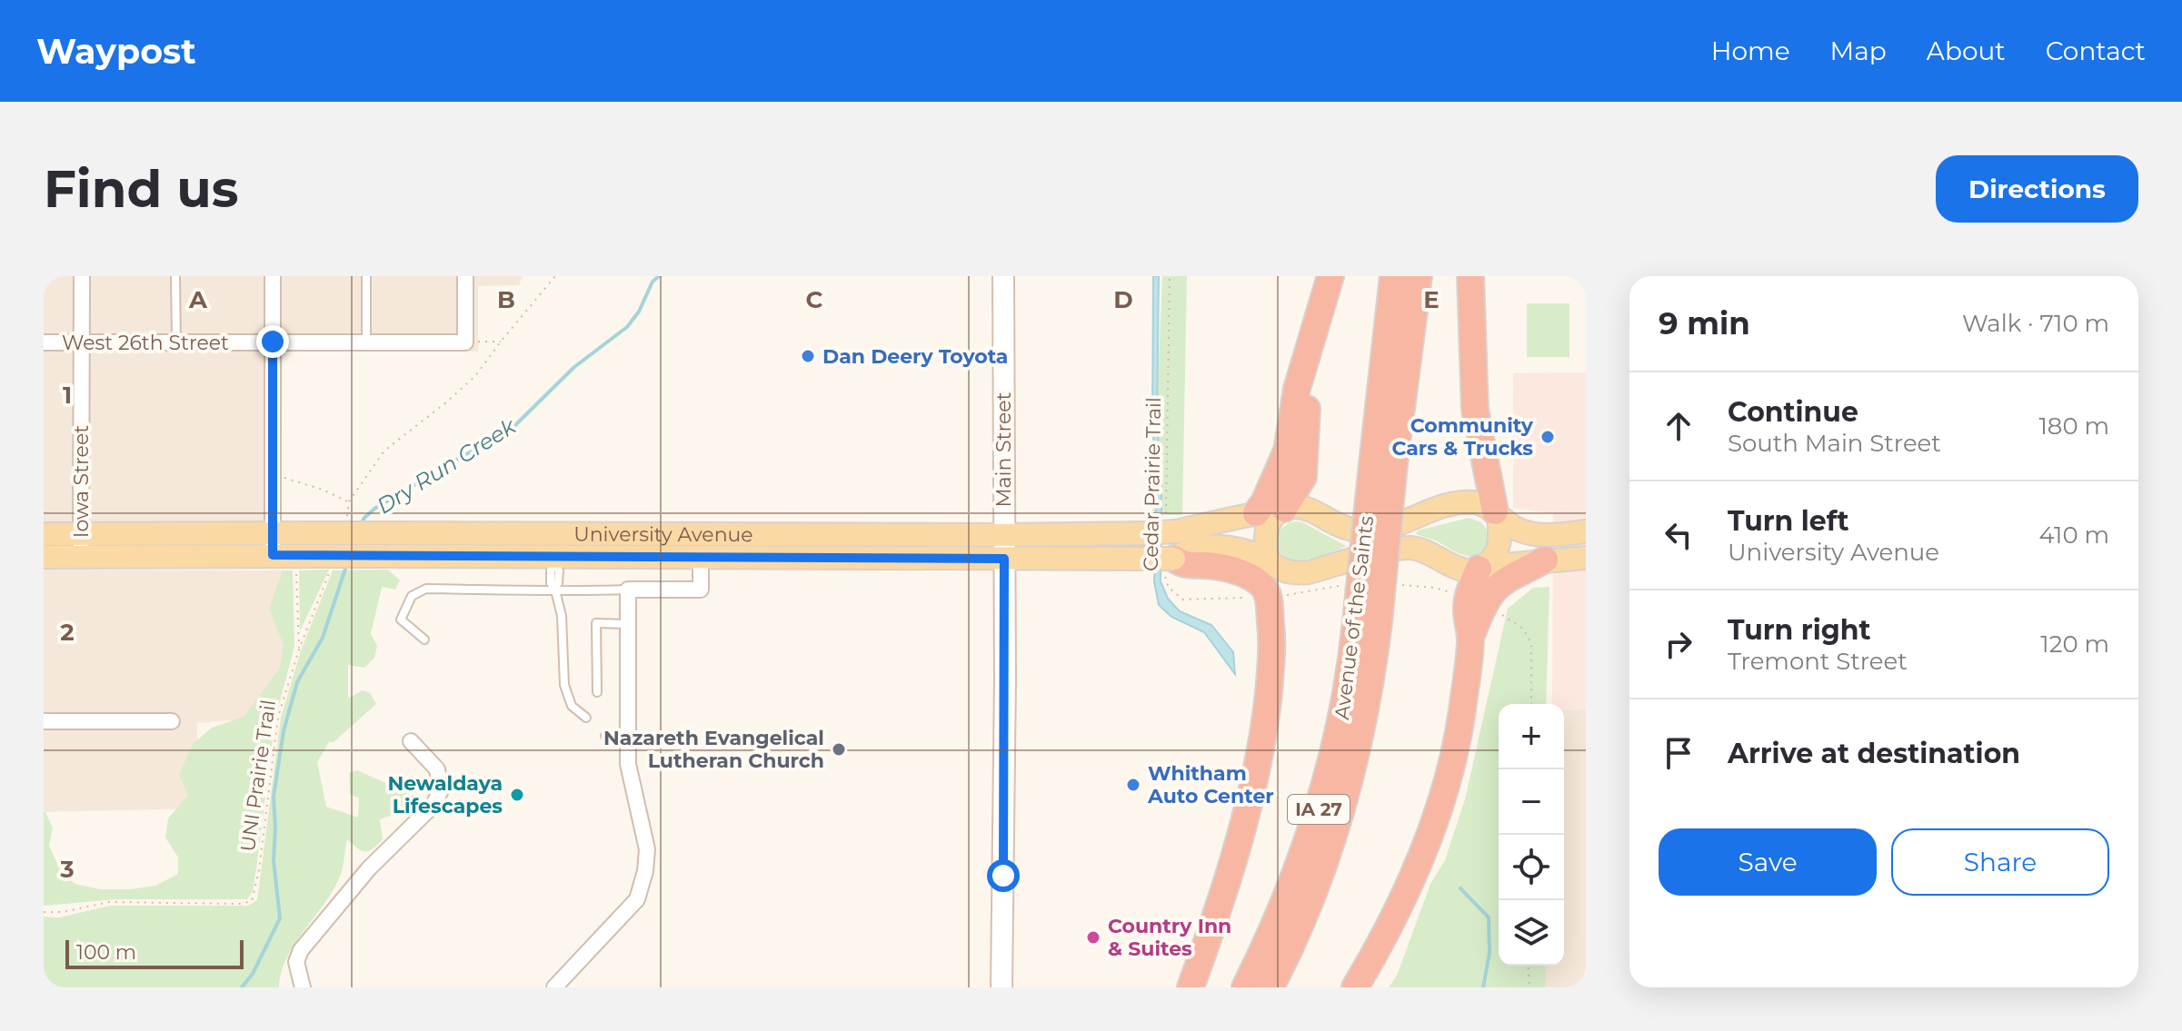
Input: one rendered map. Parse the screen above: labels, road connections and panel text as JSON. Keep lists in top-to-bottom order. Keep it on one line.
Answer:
{"streets":{"highway":["Avenue of the Saints","IA 27"],"main road":["University Avenue"],"street":["West 26th Street","Main Street","Iowa Street"],"path":["Cedar Prairie Trail","UNI Prairie Trail"]},"crossings":[["West 26th Street","Iowa Street"],["Main Street","University Avenue"],["Iowa Street","University Avenue"],["Cedar Prairie Trail","University Avenue"],["University Avenue","UNI Prairie Trail"]],"water":["Dry Run Creek"],"places":["Dan Deery Toyota","Community Cars & Trucks","Nazareth Evangelical Lutheran Church","Whitham Auto Center","Newaldaya Lifescapes","Country Inn & Suites"],"scale_bar":"100 m","page":{"header":"Waypost","nav":["Home","Map","About","Contact"],"buttons":["Directions",["Save","Share"]],"title":"Find us","heading":["9 min","Walk · 710 m"],"list":[["Continue","South Main Street","180 m"],["Turn left","University Avenue","410 m"],["Turn right","Tremont Street","120 m"],"Arrive at destination"],"map_buttons":["+","−"],"scale":"100 m"},"grid":{"columns":["A","B","C","D","E"],"rows":["1","2","3"]}}
